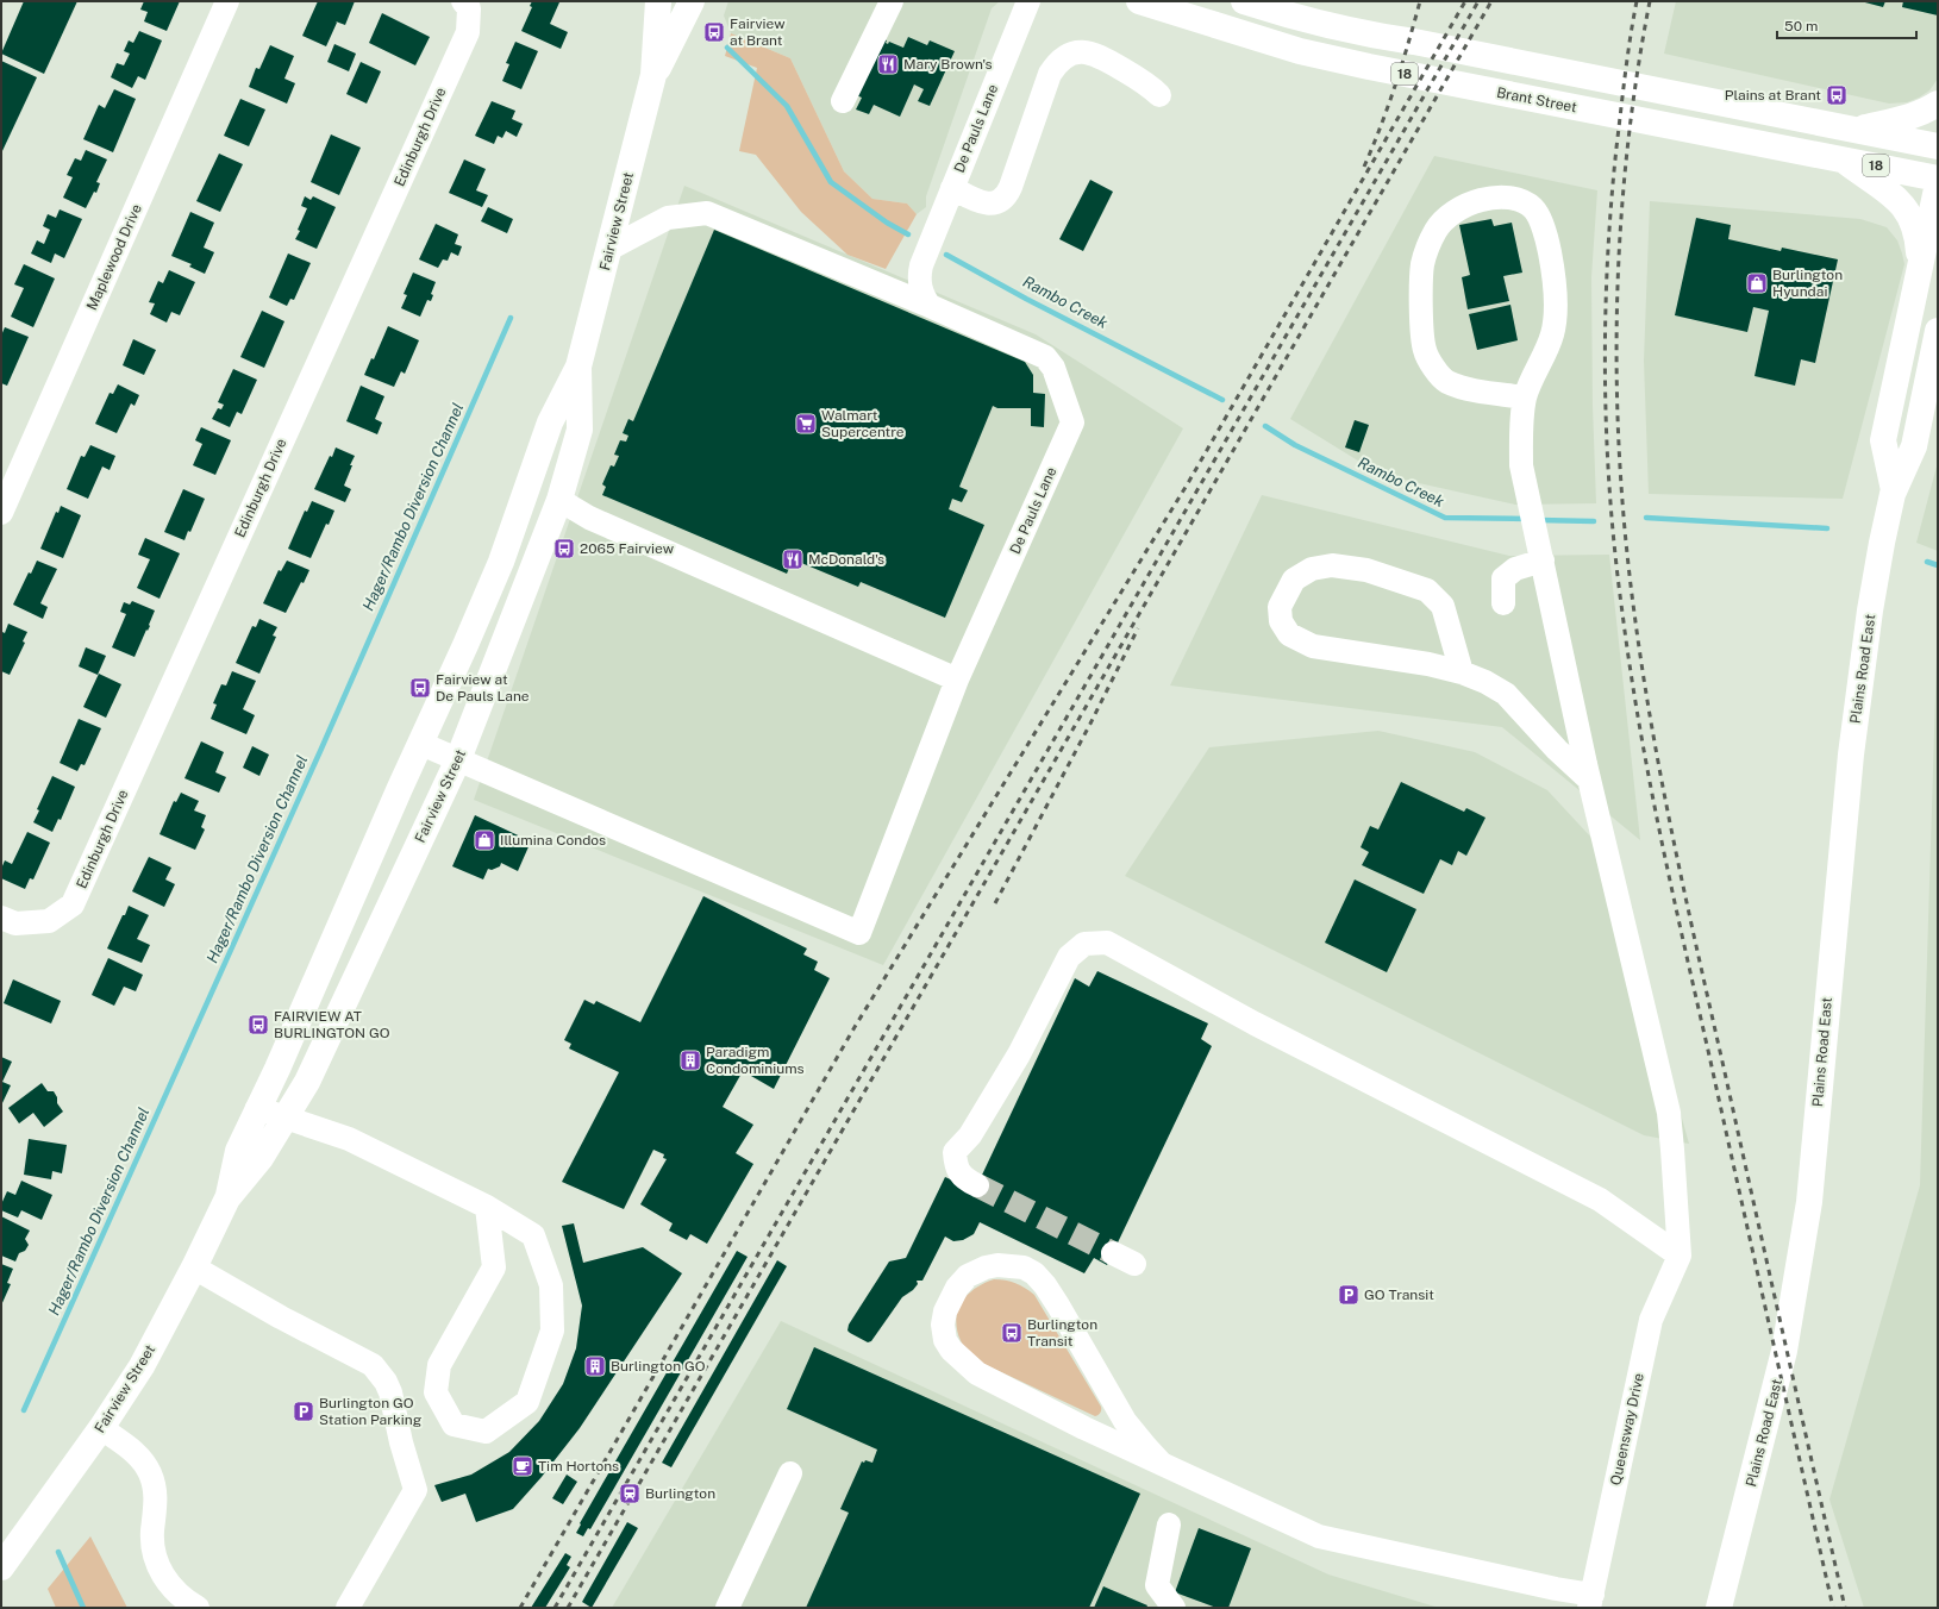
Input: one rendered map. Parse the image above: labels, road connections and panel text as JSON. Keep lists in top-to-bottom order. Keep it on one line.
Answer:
{"streets":{"main road":["18","Brant Street","Fairview Street","Plains Road East"],"street":["De Pauls Lane","Edinburgh Drive","Maplewood Drive","Queensway Drive"]},"crossings":[["De Pauls Lane","Fairview Street"]],"water":["Rambo Creek","Hager/Rambo Diversion Channel"],"places":{"bus stop":["Fairview at Brant","Plains at Brant","2065 Fairview","Fairview at De Pauls Lane","FAIRVIEW AT BURLINGTON GO","Burlington Transit"],"restaurant":["Mary Brown's","McDonald's"],"shop":["Burlington Hyundai","Illumina Condos"],"supermarket":["Walmart Supercentre"],"building":["Paradigm Condominiums","Burlington GO"],"parking":["GO Transit","Burlington GO Station Parking"],"cafe":["Tim Hortons"],"station":["Burlington"]},"scale_bar":"50 m"}
